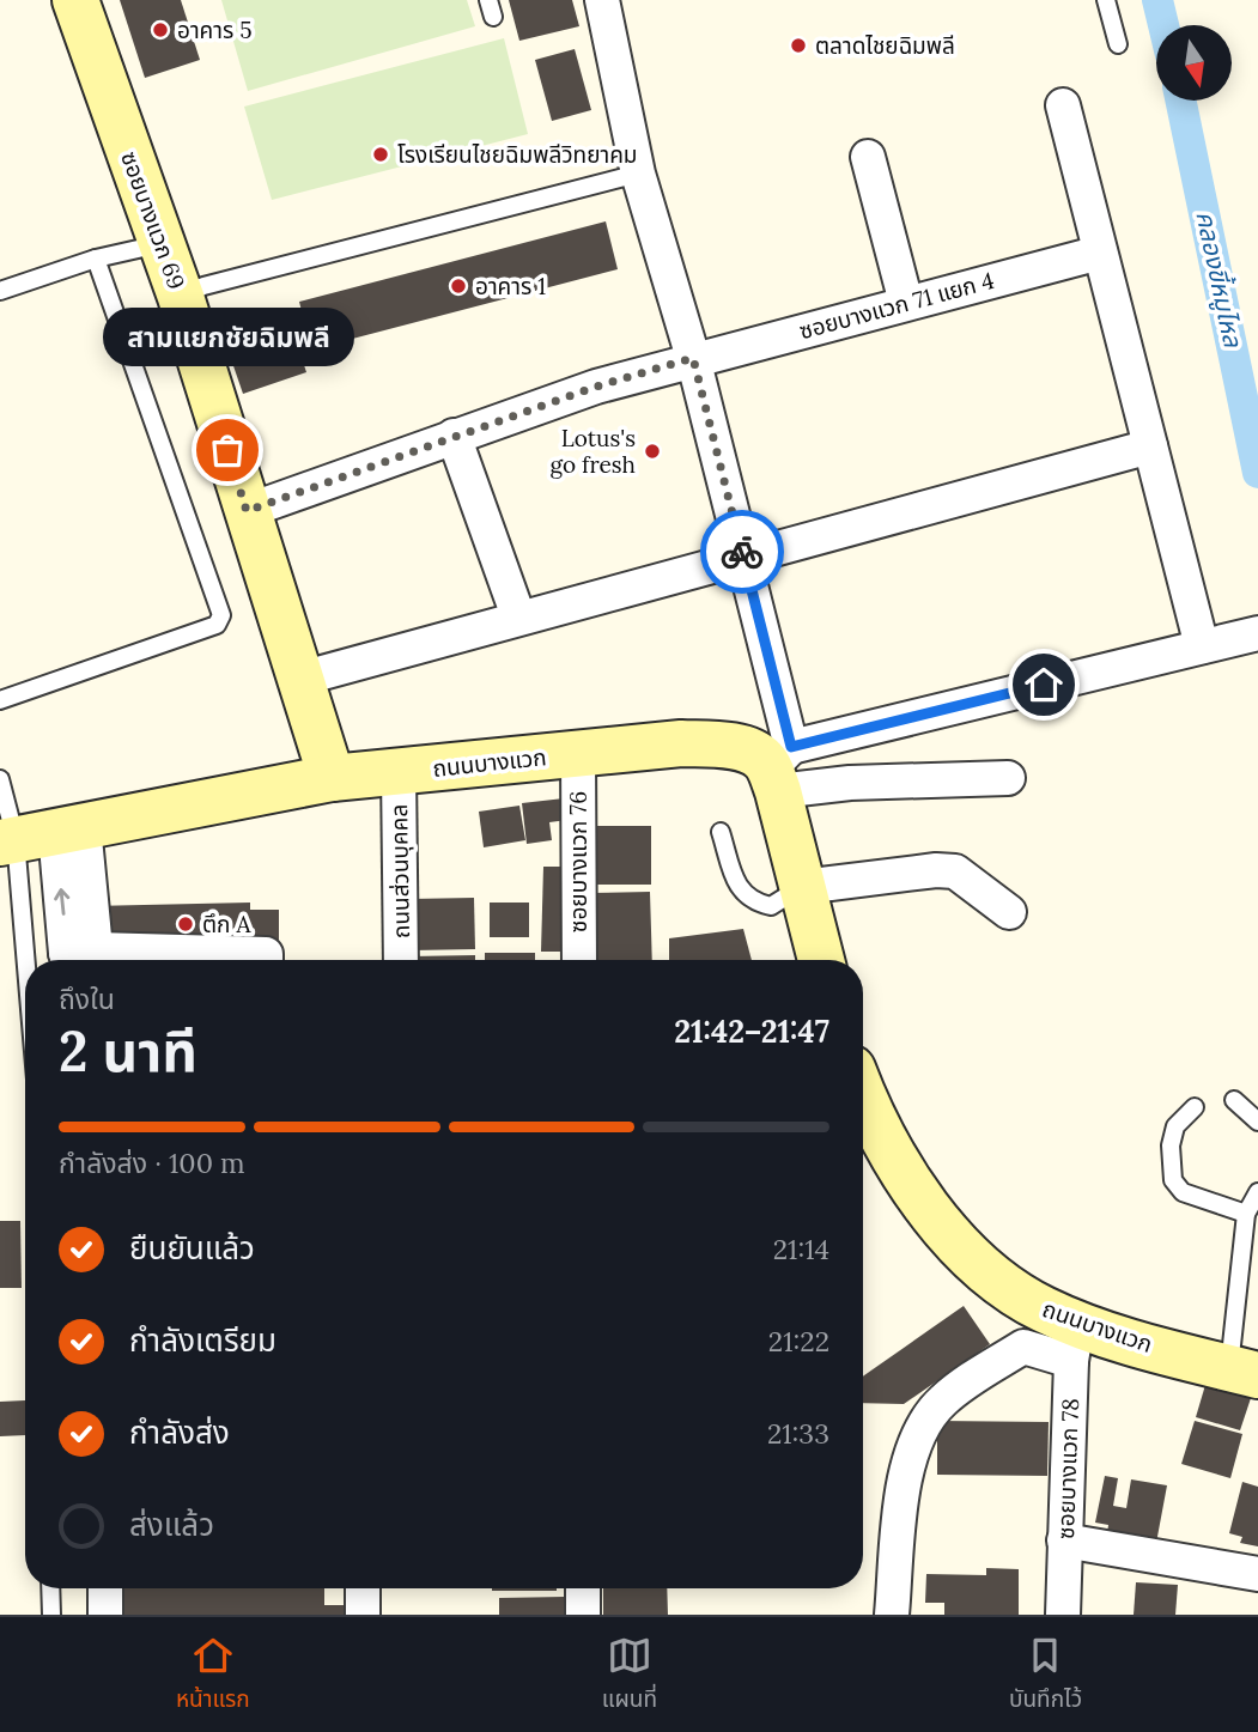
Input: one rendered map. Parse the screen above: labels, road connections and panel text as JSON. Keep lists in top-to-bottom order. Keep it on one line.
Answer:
{"streets":{"main road":["ซอยบางแวก 69","ถนนบางแวก"],"street":["ซอยบางแวก 71 แยก 4","ซอยบางแวก 76","ถนนส่วนบุคคล","ซอยบางแวก 78"]},"crossings":[["ซอยบางแวก 69","ซอยบางแวก 71 แยก 4"],["ซอยบางแวก 69","ถนนบางแวก"],["ถนนบางแวก","ซอยบางแวก 76"],["ถนนบางแวก","ถนนส่วนบุคคล"],["ถนนบางแวก","ซอยบางแวก 78"]],"water":["คลองขี้หมูไหล"],"places":["อาคาร 5","ตลาดไชยฉิมพลี","โรงเรียนไชยฉิมพลีวิทยาคม","อาคาร 1","สามแยกชัยฉิมพลี","Lotus's go fresh","ตึก A"],"north":"bottom","page":{"bubble":"สามแยกชัยฉิมพลี","heading":["2 นาที","ถึงใน","21:42–21:47"],"bar":"กำลังส่ง · 100 m","list":[["ยืนยันแล้ว","21:14"],["กำลังเตรียม","21:22"],["กำลังส่ง","21:33"],"ส่งแล้ว"],"tabs":["หน้าแรก","แผนที่","บันทึกไว้"]}}
